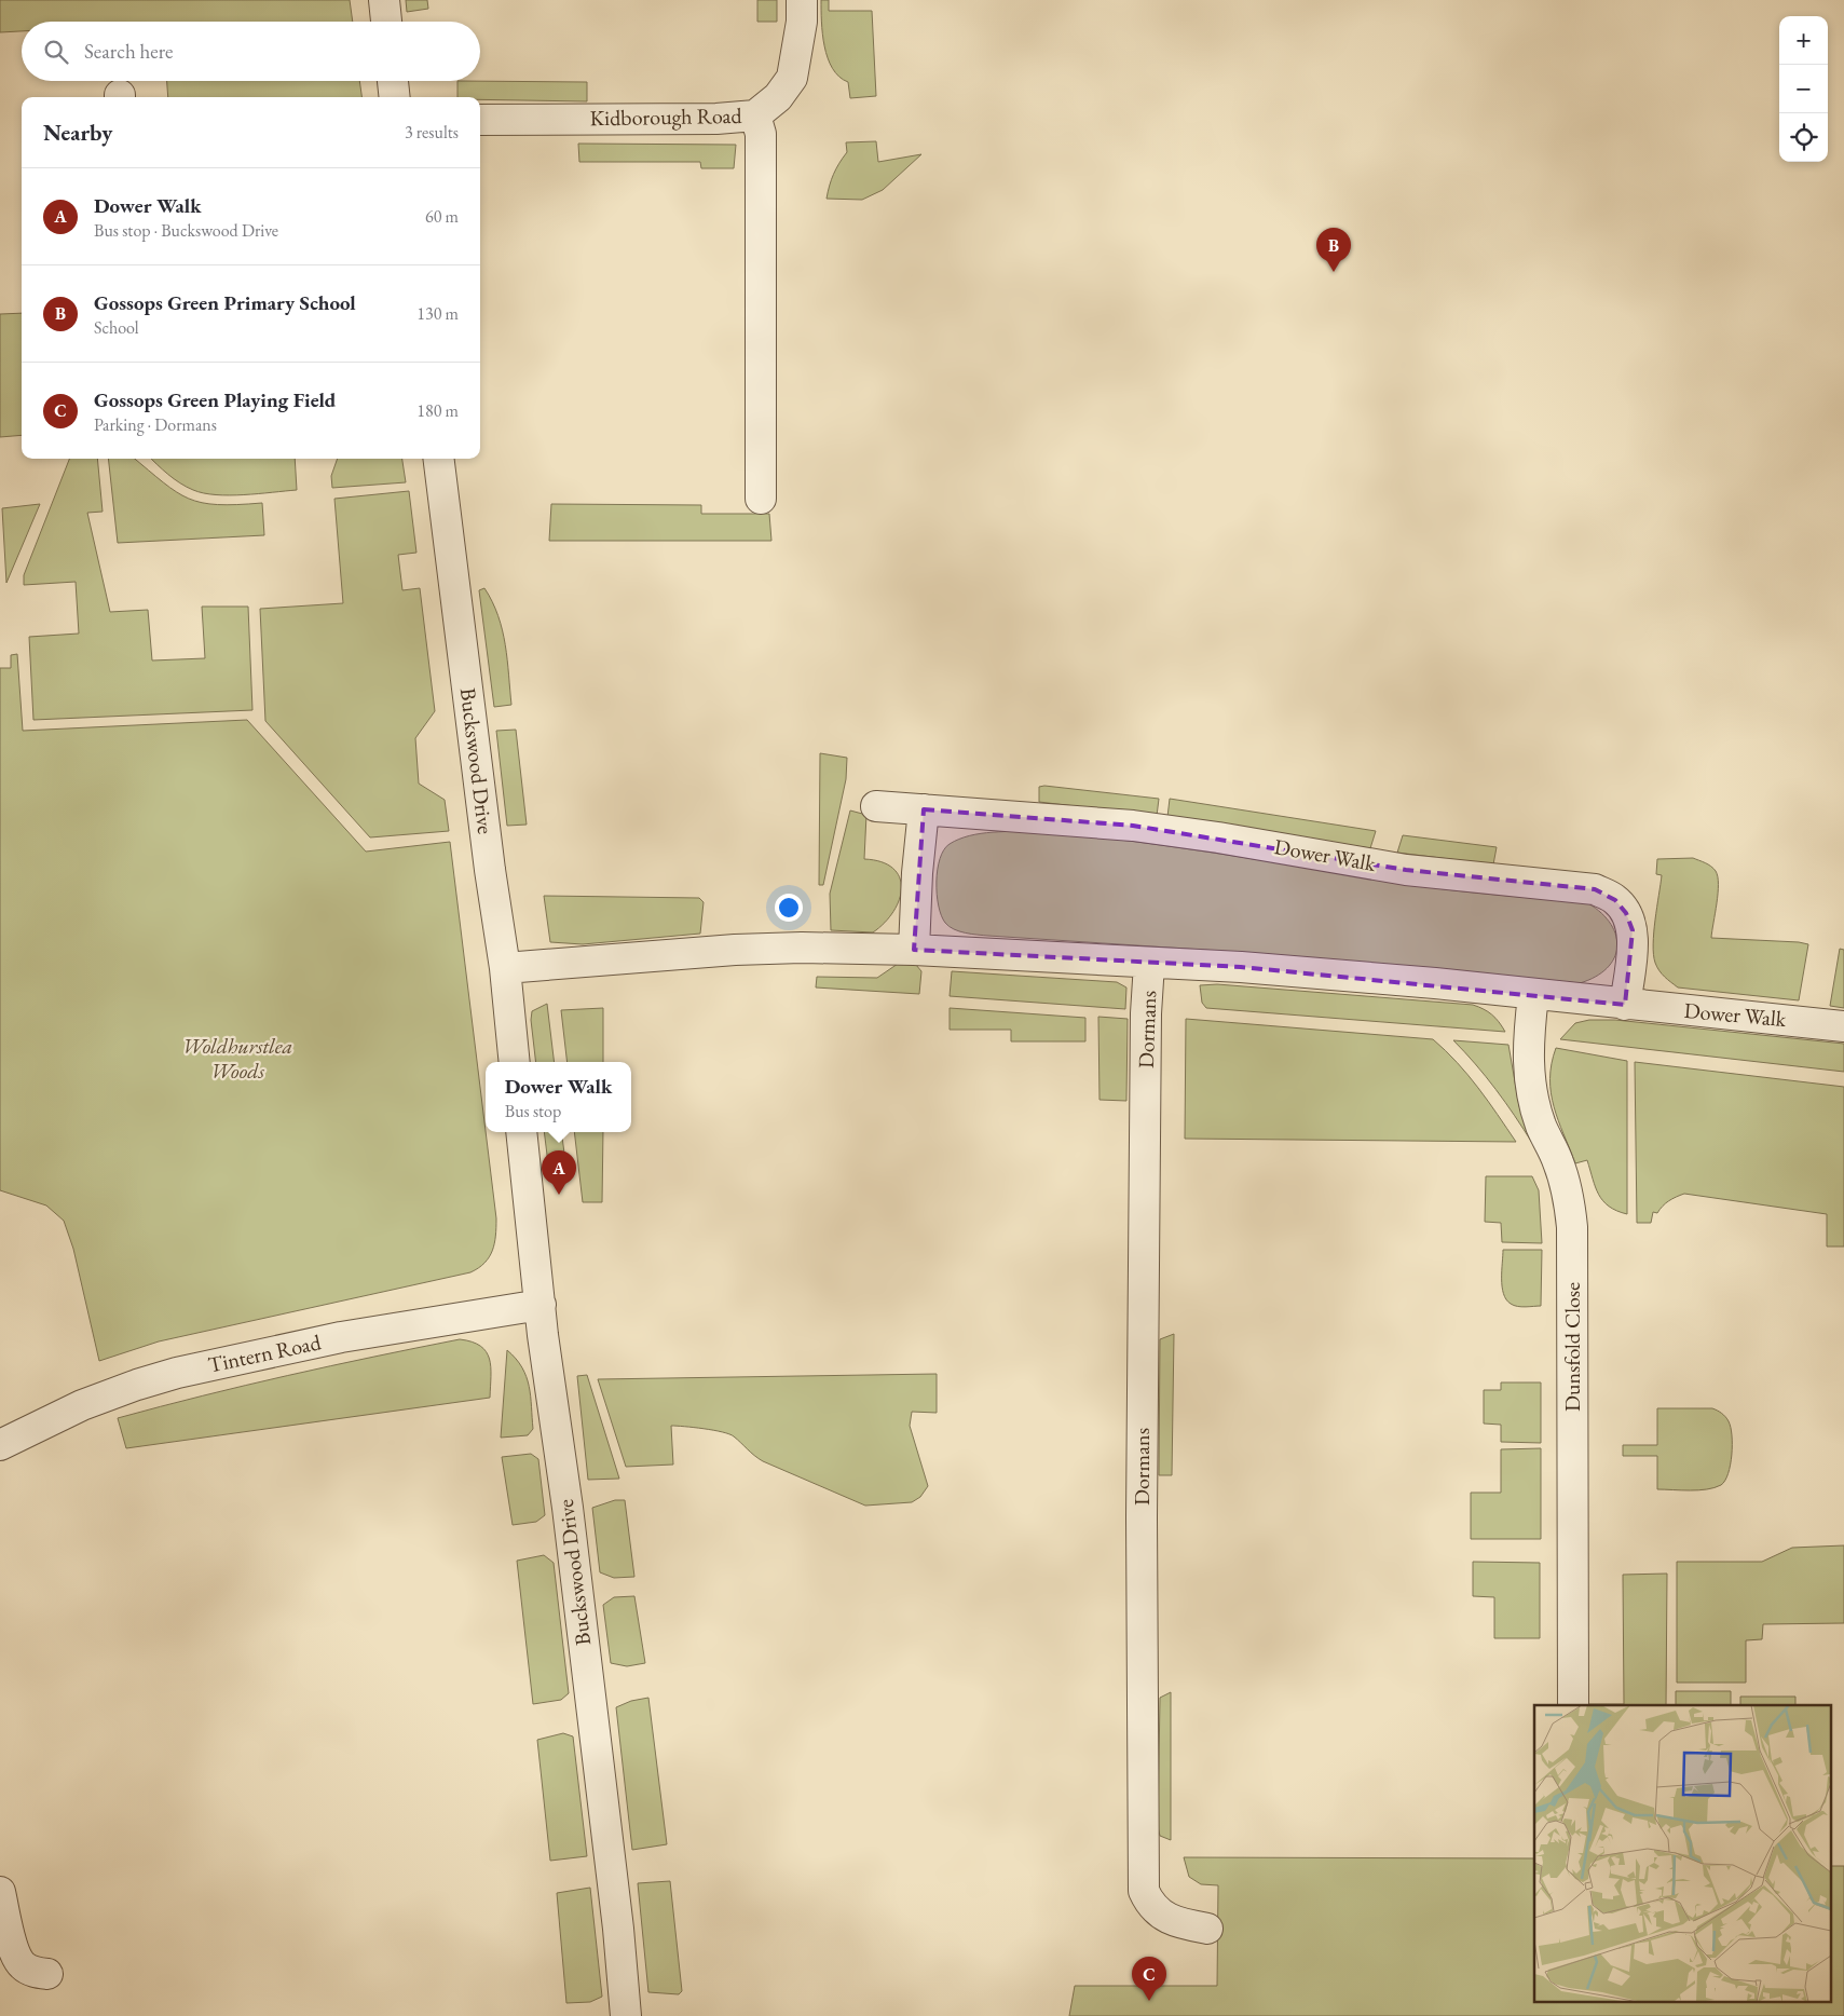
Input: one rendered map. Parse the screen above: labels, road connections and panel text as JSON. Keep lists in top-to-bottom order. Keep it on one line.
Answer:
{"streets":{"street":["Kidborough Road","Buckswood Drive","Dower Walk","Dormans","Dunsfold Close","Tintern Road"]},"crossings":[["Buckswood Drive","Dower Walk"],["Buckswood Drive","Tintern Road"],["Dower Walk","Dormans"],["Dower Walk","Dunsfold Close"]],"parks":["Woldhurstlea Woods"],"page":{"map_buttons":["+","−"],"search":"Search here","heading":["Nearby","3 results"],"list":[{"mark":"A","name":"Dower Walk","note":"Bus stop · Buckswood Drive","value":"60 m"},{"mark":"B","name":"Gossops Green Primary School","note":"School","value":"130 m"},{"mark":"C","name":"Gossops Green Playing Field","note":"Parking · Dormans","value":"180 m"}],"pins":["B","A","C"],"popup":["Dower Walk","Bus stop"]}}
